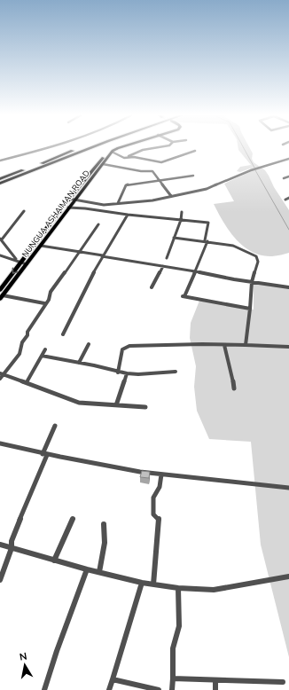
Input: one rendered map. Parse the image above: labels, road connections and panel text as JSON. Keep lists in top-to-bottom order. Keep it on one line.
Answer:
{"streets":{"main road":["NUNGUA ASHAIMAN ROAD"]},"north":"top"}
